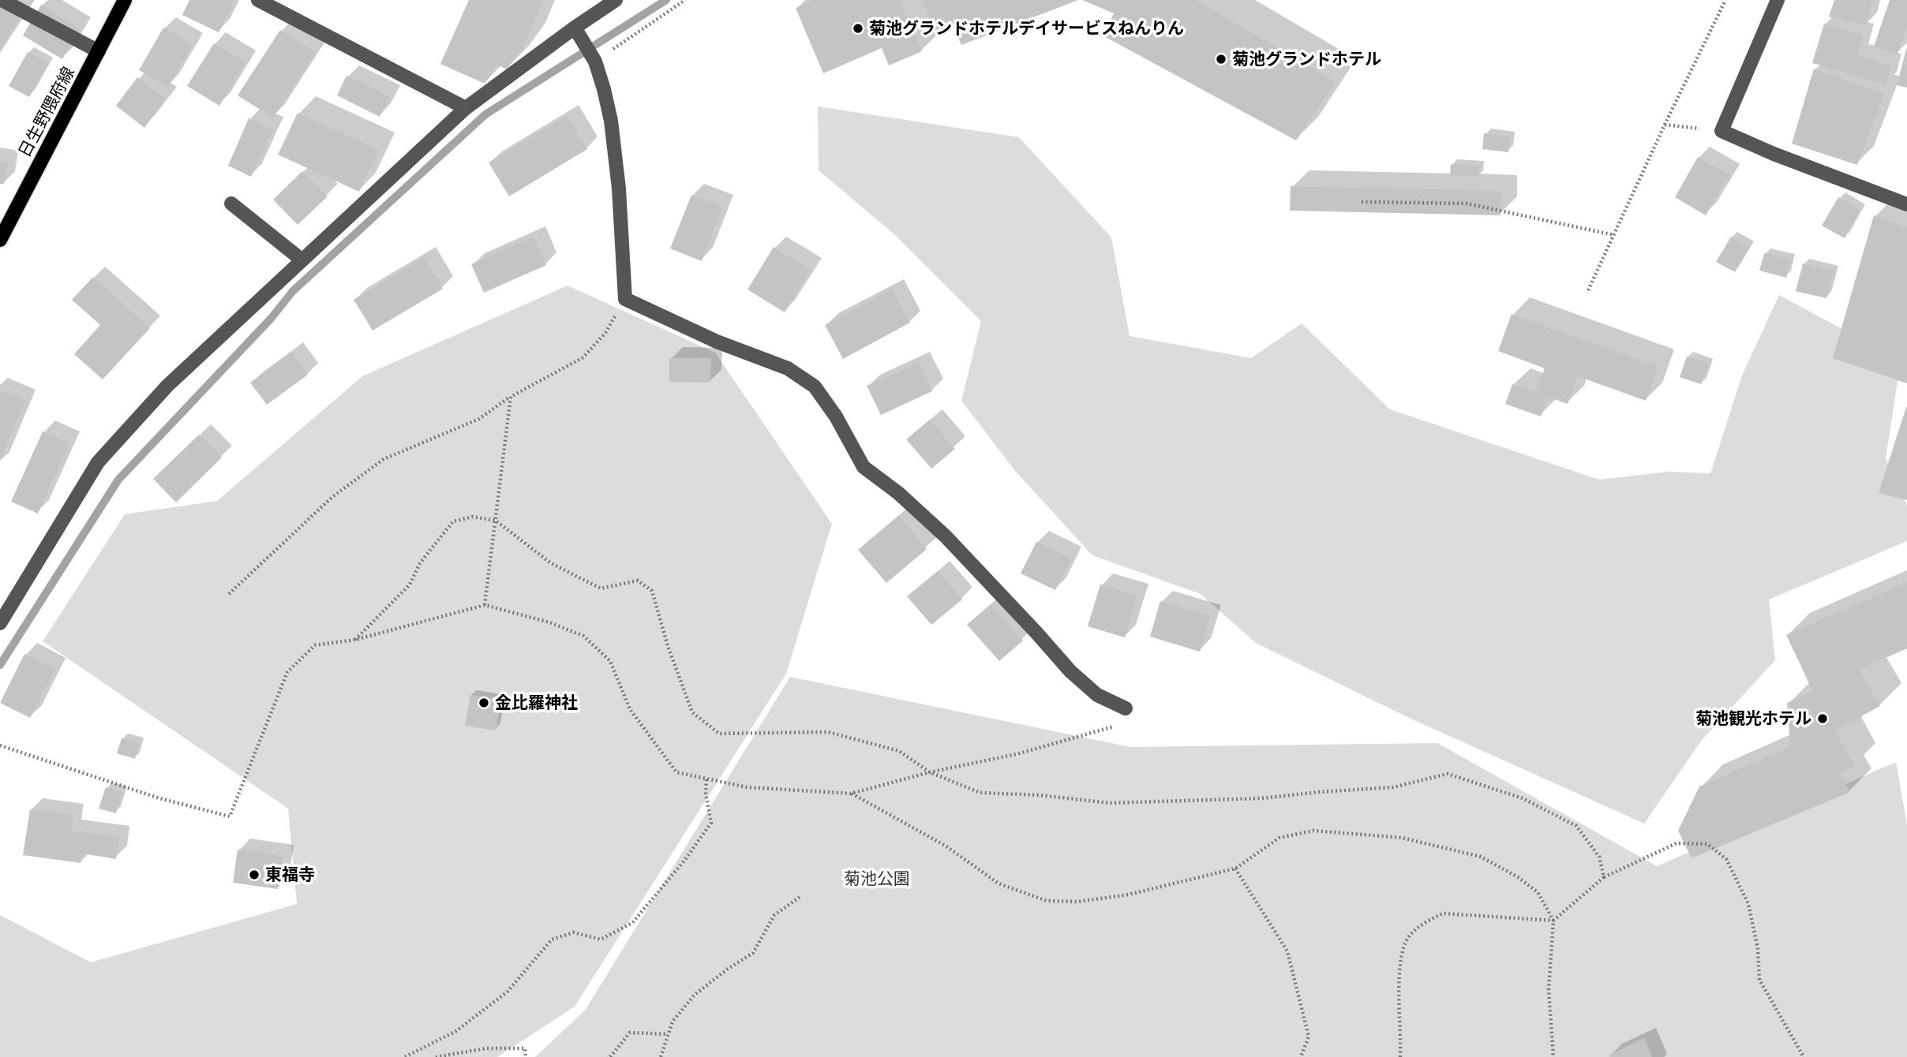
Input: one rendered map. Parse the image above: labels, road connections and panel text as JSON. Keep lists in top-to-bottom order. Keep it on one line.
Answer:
{"streets":{"main road":["日生野隈府線"]},"parks":["菊池公園"],"places":["菊池グランドホテルデイサービスねんりん","菊池グランドホテル","金比羅神社","菊池観光ホテル","東福寺"]}
